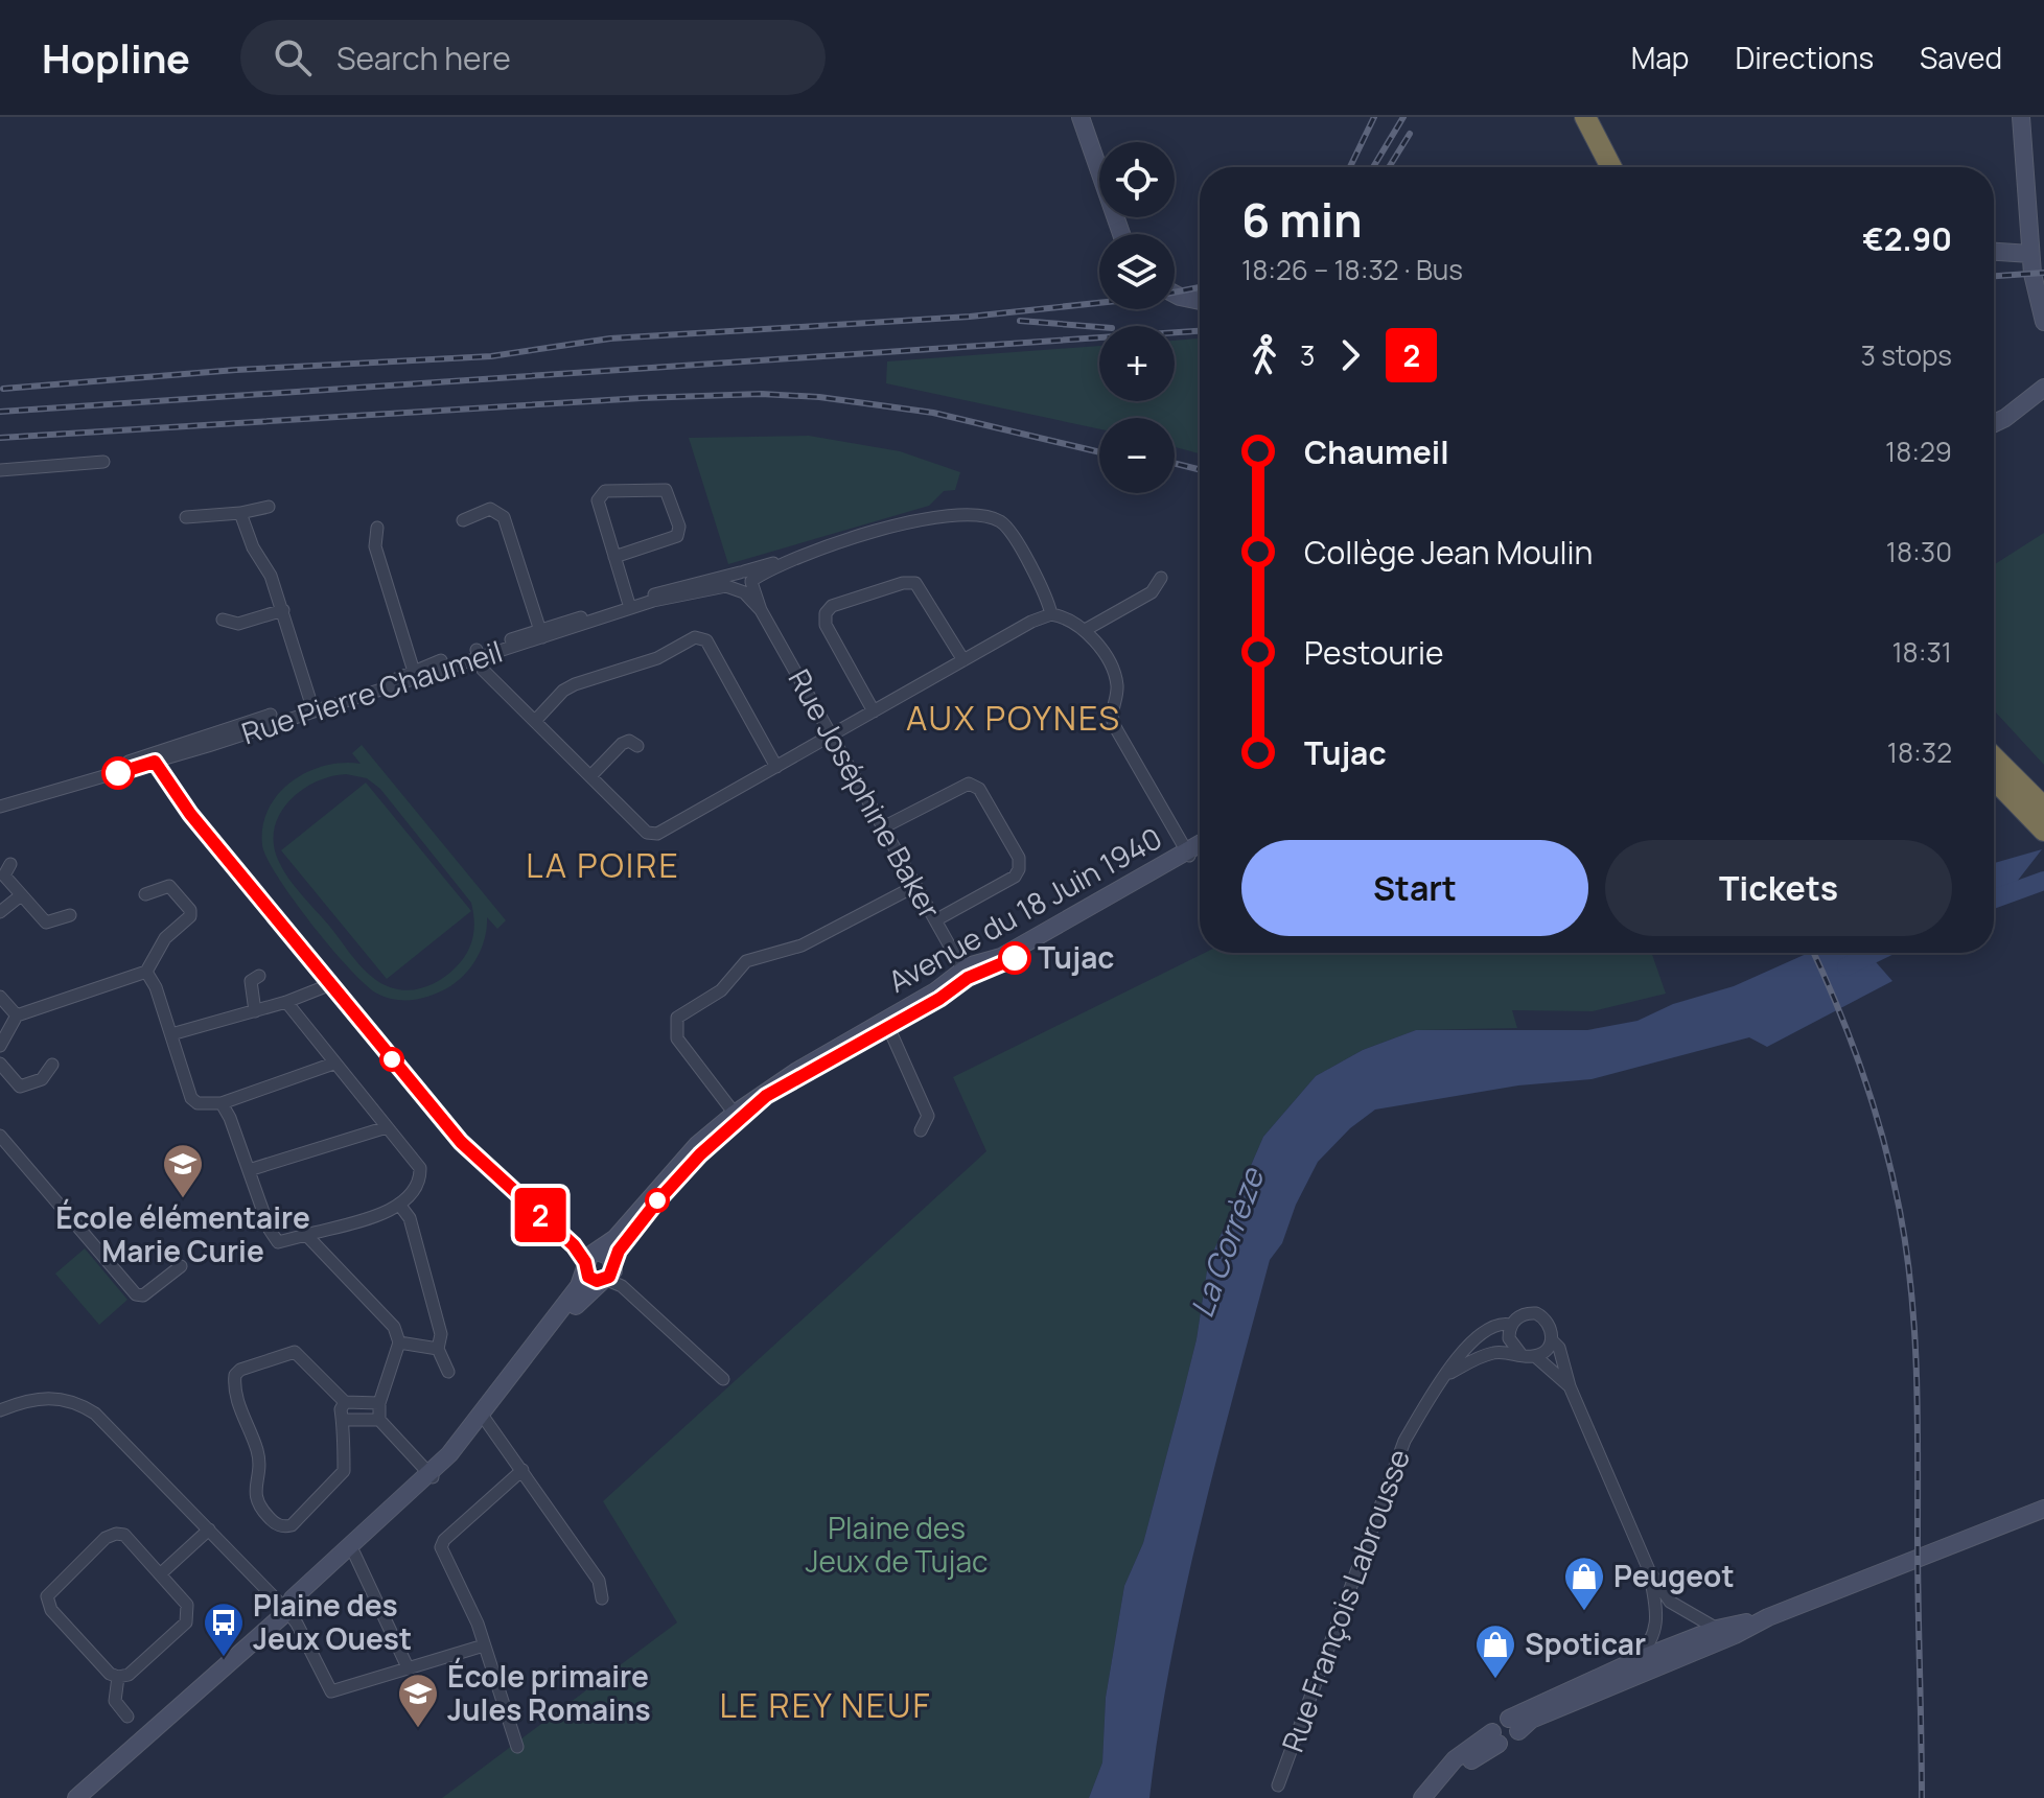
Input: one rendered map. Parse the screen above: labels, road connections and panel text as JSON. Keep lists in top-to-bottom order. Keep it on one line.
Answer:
{"streets":{"street":["Rue Pierre Chaumeil","Rue Joséphine Baker","Avenue du 18 Juin 1940","Rue François Labrousse"]},"crossings":[["Rue Pierre Chaumeil","Rue Joséphine Baker"],["Rue Joséphine Baker","Avenue du 18 Juin 1940"]],"districts":["AUX POYNES","LA POIRE","LE REY NEUF"],"water":["La Corrèze"],"parks":["Plaine des Jeux de Tujac"],"places":{"other":["Tujac"],"school or university":["École élémentaire Marie Curie","École primaire Jules Romains"],"shop":["Peugeot","Spoticar"],"bus stop":["Plaine des Jeux Ouest"]},"lines":["bus line 2"],"page":{"header":"Hopline","search":"Search here","nav":["Map","Directions","Saved"],"on_map":"2","map_buttons":["+","−"],"heading":["6 min","18:26 – 18:32 · Bus","€2.90"],"legs":["3","2","3 stops"],"list":[{"name":"Chaumeil","value":"18:29"},{"name":"Collège Jean Moulin","value":"18:30"},{"name":"Pestourie","value":"18:31"},{"name":"Tujac","value":"18:32"}],"buttons":["Start","Tickets"]}}
